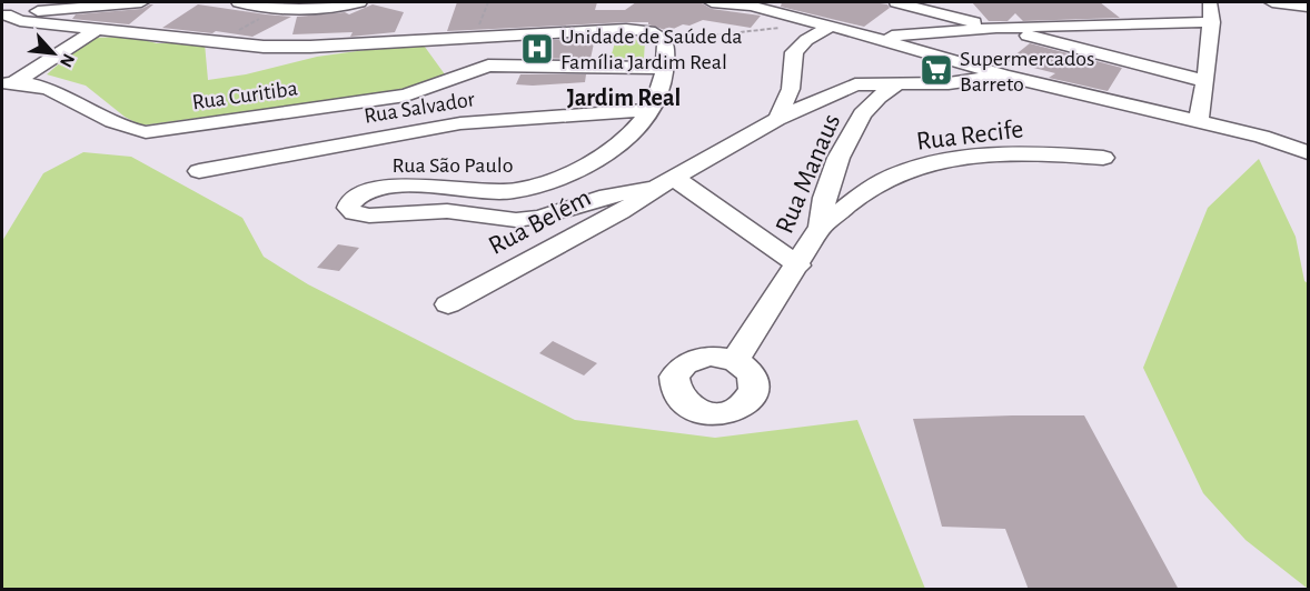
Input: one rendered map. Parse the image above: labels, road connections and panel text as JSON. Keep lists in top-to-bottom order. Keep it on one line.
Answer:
{"streets":{"street":["Rua Curitiba","Rua Salvador","Rua Recife","Rua São Paulo","Rua Manaus","Rua Belém"]},"crossings":[["Rua Curitiba","Rua São Paulo"],["Rua Salvador","Rua São Paulo"],["Rua Recife","Rua Manaus"],["Rua São Paulo","Rua Manaus"],["Rua São Paulo","Rua Belém"]],"districts":["Jardim Real"],"places":{"hospital":["Unidade de Saúde da Família Jardim Real"],"supermarket":["Supermercados Barreto"]},"north":"bottom right"}
